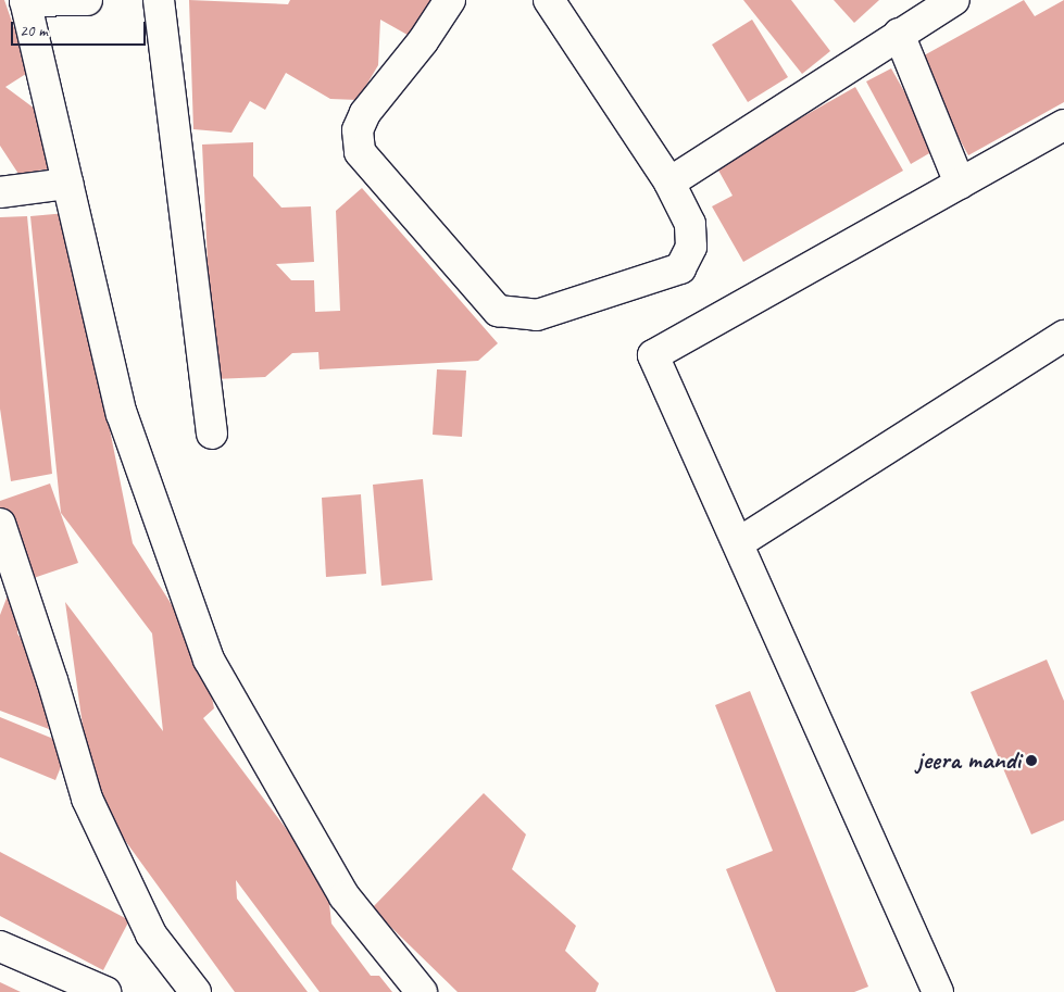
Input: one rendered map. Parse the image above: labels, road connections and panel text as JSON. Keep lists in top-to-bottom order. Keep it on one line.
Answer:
{"places":["jeera mandi"],"scale_bar":"20 m"}
